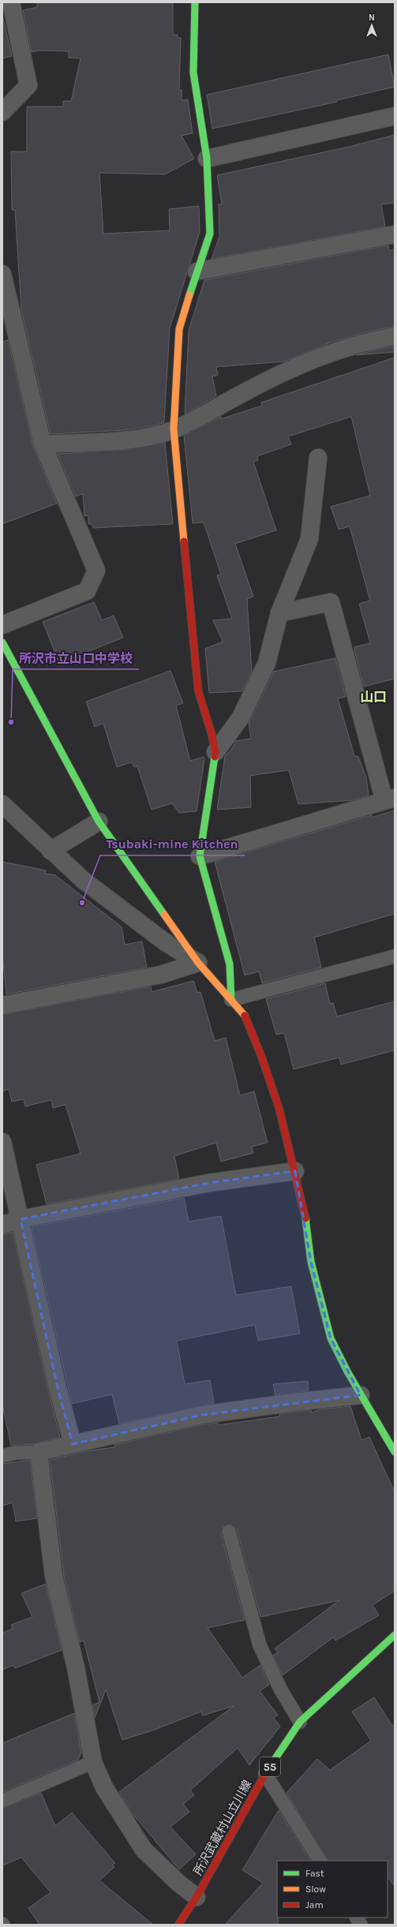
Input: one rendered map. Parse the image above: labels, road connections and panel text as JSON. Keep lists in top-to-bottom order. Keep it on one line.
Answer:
{"streets":{"street":["55","所沢武蔵村山立川線"]},"districts":["山口"],"places":["所沢市立山口中学校","Tsubaki-mine Kitchen"],"legend":["Fast","Slow","Jam"],"north":"top"}
